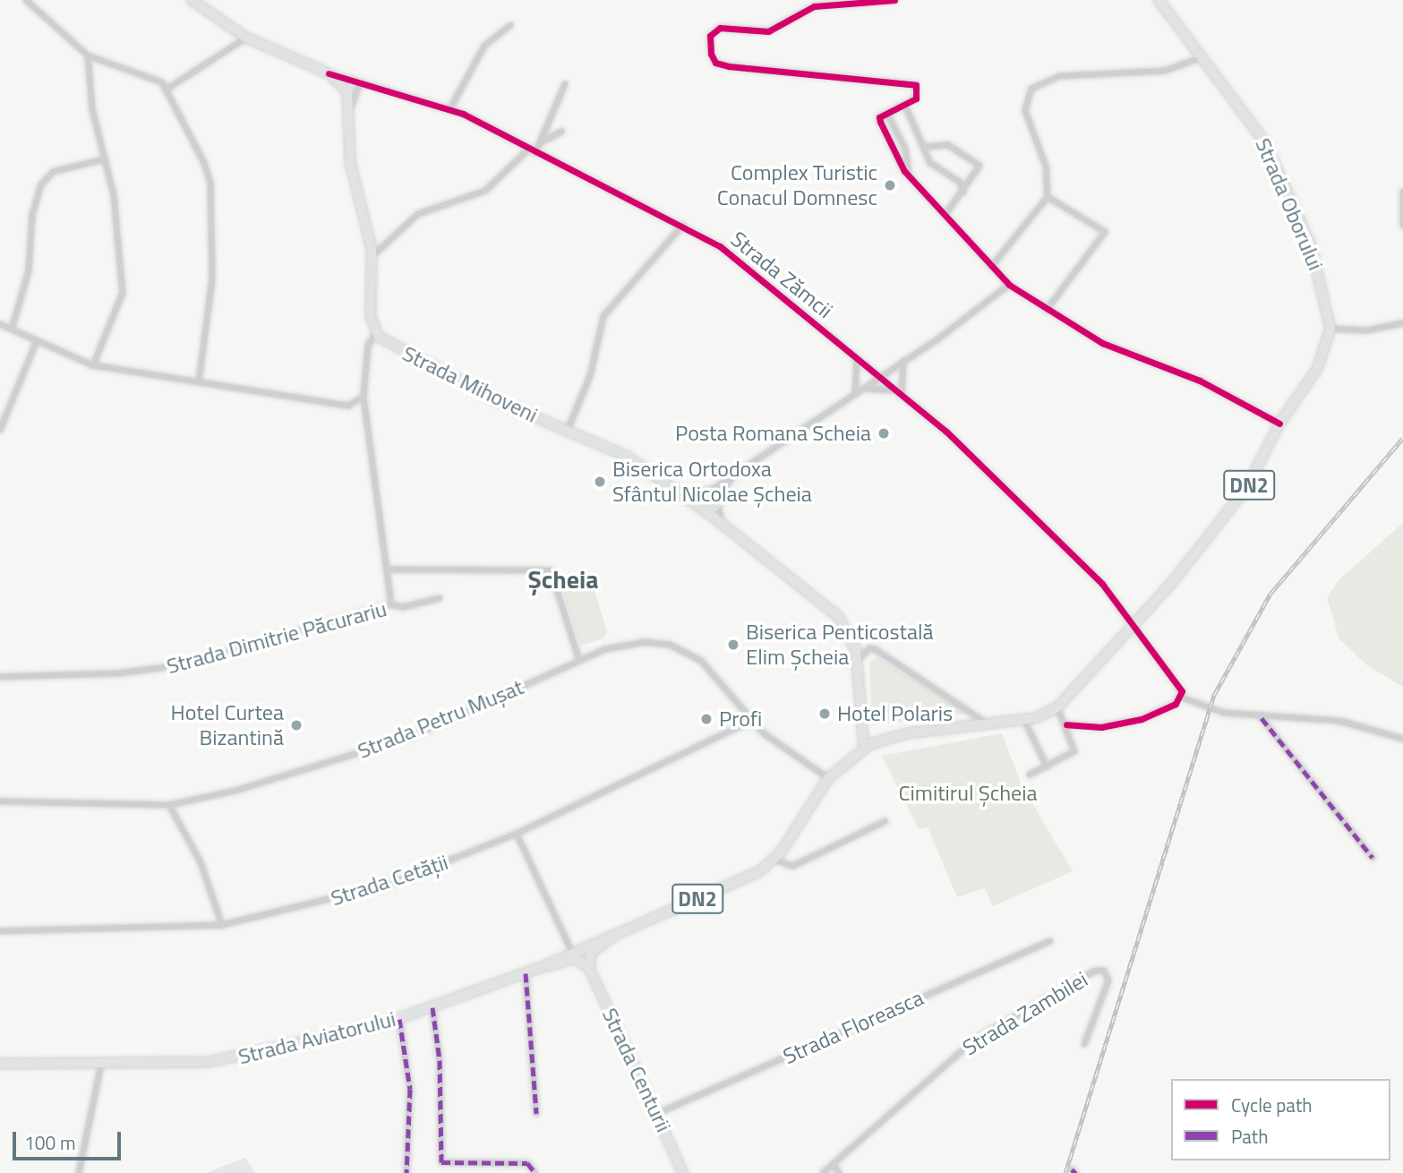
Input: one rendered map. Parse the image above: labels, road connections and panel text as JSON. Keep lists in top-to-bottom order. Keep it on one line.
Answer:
{"streets":{"main road":["Strada Oborului","Strada Zămcii","Strada Mihoveni","DN2","Strada Aviatorului","Strada Centurii"],"street":["Strada Dimitrie Păcurariu","Strada Petru Mușat","Strada Cetății","Strada Zambilei","Strada Floreasca"]},"crossings":[["Strada Oborului","DN2"],["Strada Zămcii","Strada Mihoveni"],["Strada Zămcii","DN2"],["Strada Mihoveni","DN2"],["DN2","Strada Petru Mușat"],["DN2","Strada Aviatorului"],["DN2","Strada Centurii"],["Strada Petru Mușat","Strada Cetății"],["Strada Floreasca","Strada Centurii"]],"districts":["Șcheia"],"parks":["Cimitirul Șcheia"],"places":["Complex Turistic Conacul Domnesc","Posta Romana Scheia","Biserica Ortodoxa Sfântul Nicolae Șcheia","Biserica Penticostală Elim Șcheia","Hotel Polaris","Profi","Hotel Curtea Bizantină"],"legend":["Cycle path","Path"],"scale_bar":"100 m"}
